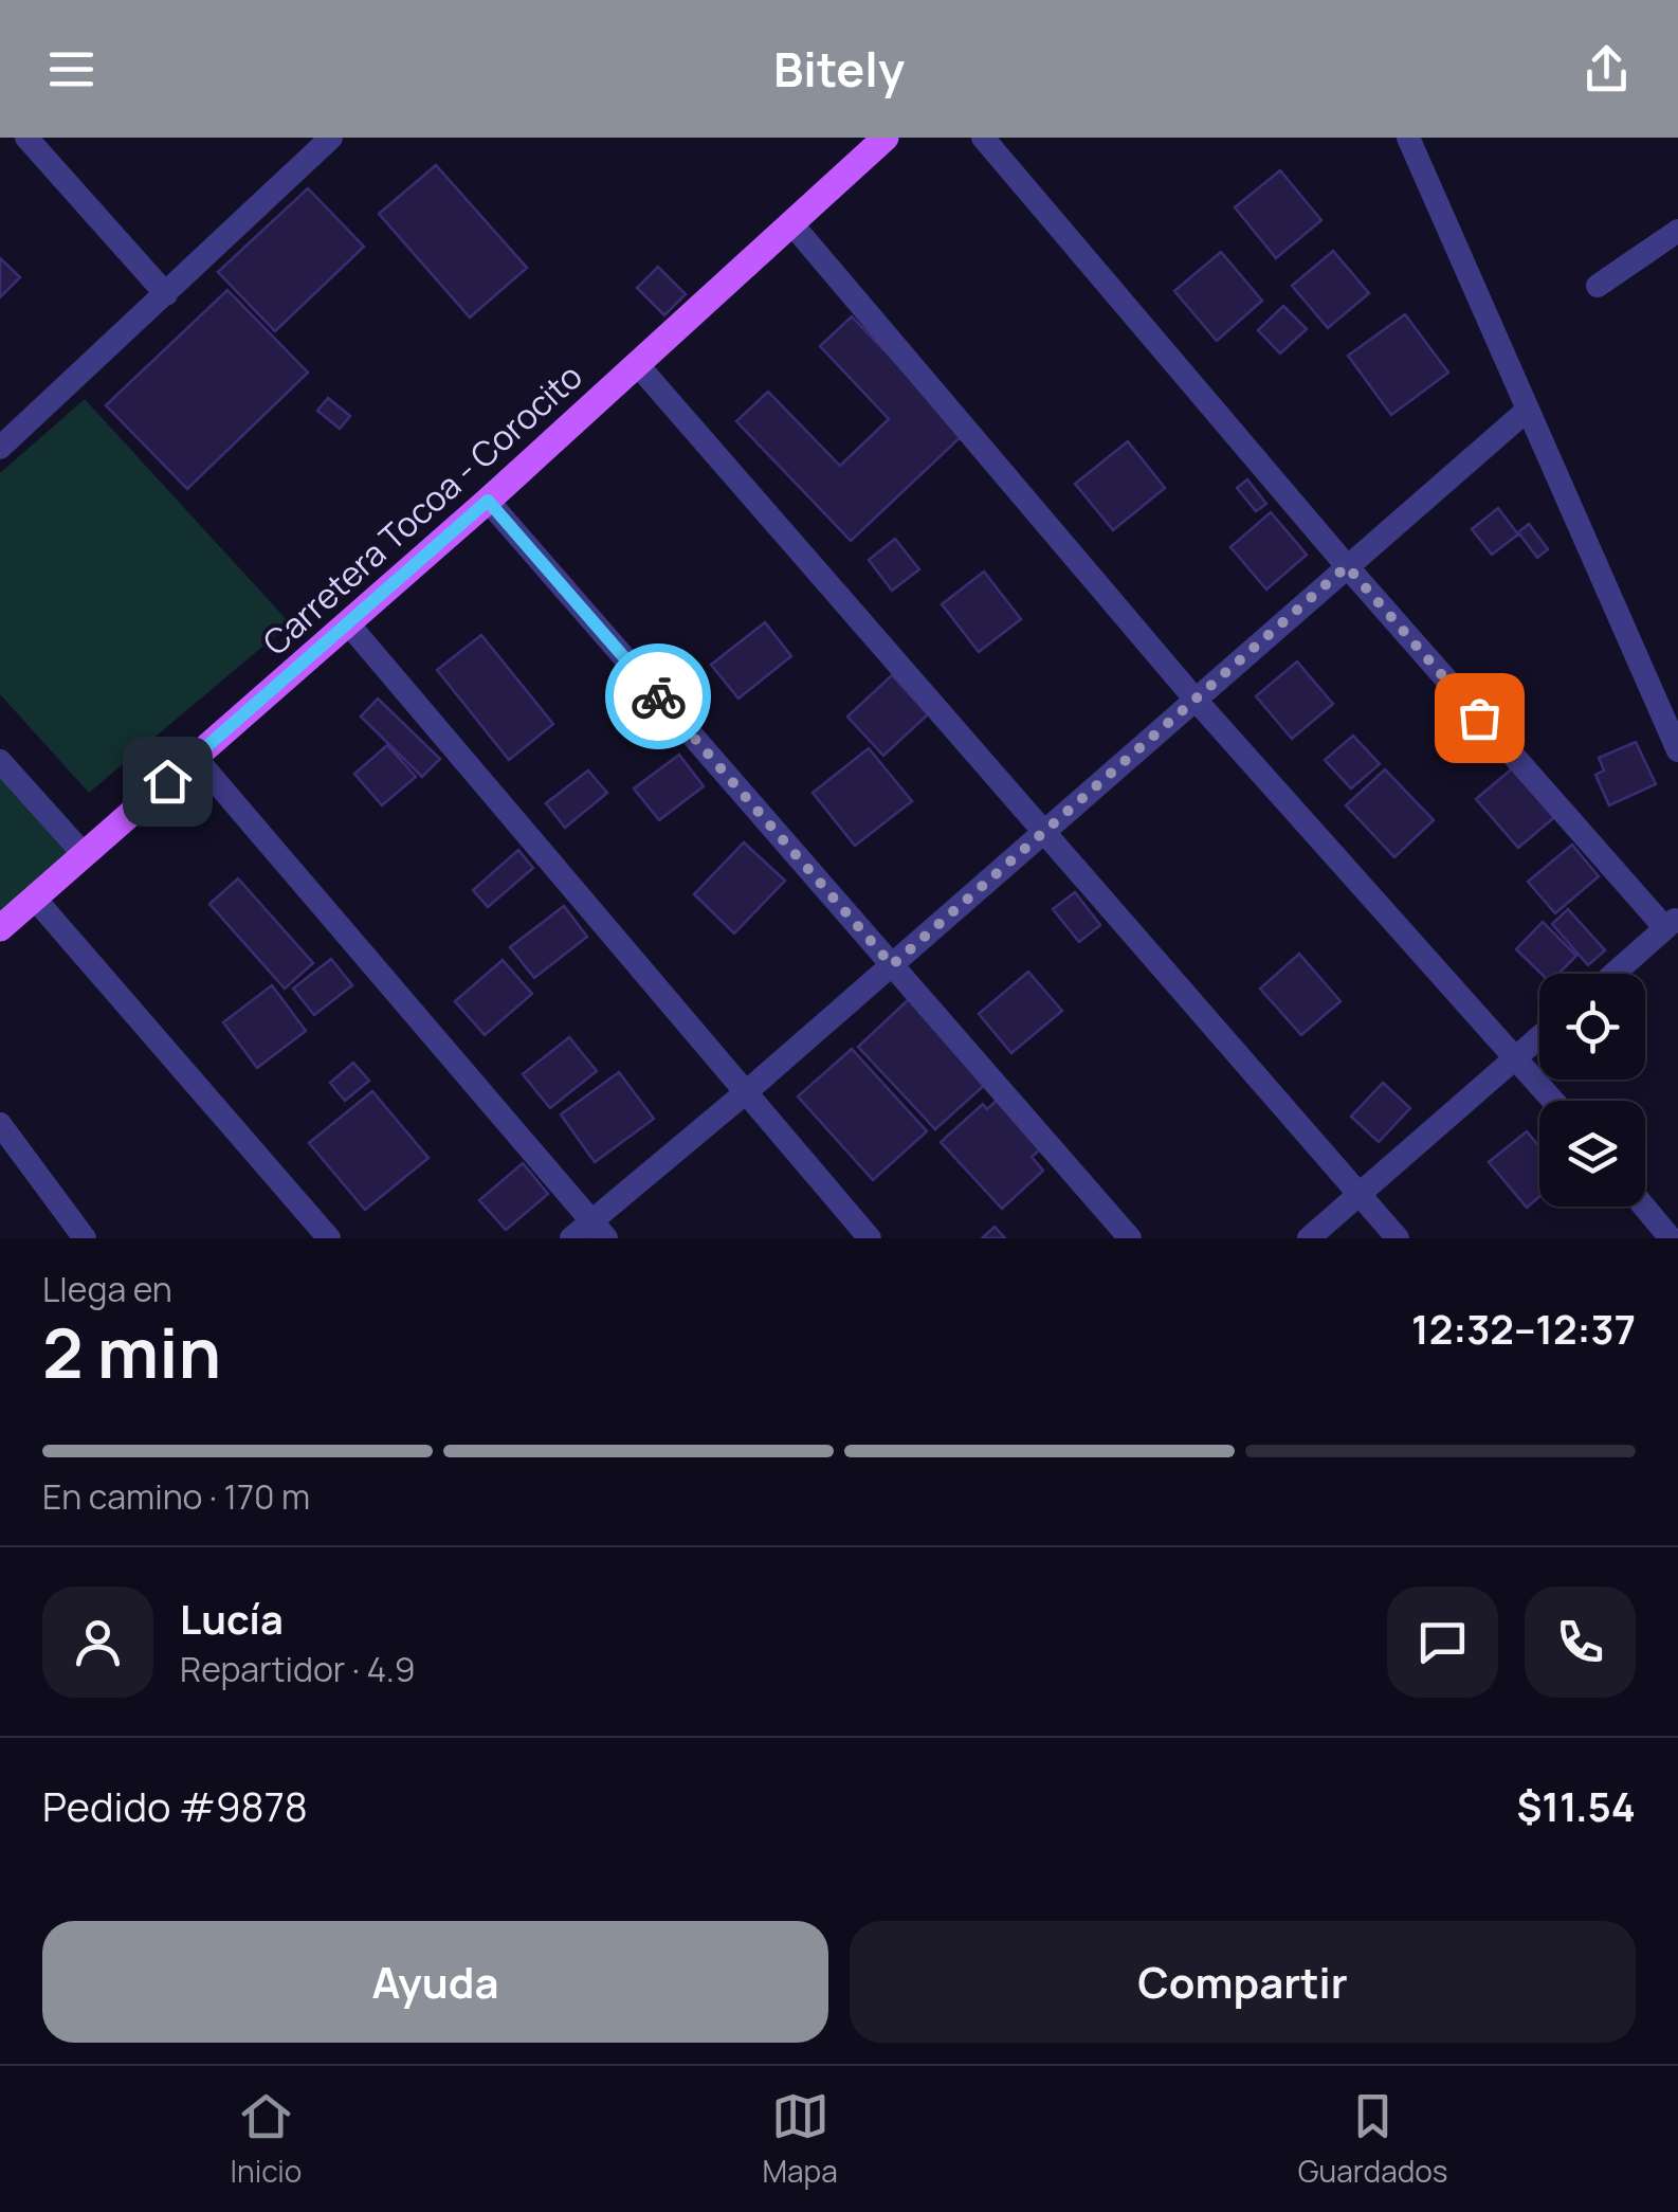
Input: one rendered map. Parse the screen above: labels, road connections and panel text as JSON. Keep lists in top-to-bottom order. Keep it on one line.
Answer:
{"streets":{"main road":["Carretera Tocoa - Corocito"]},"page":{"header":"Bitely","heading":["2 min","Llega en","12:32–12:37"],"panel":["Lucía","Repartidor · 4.9","Pedido #9878","$11.54"],"bar":"En camino · 170 m","buttons":["Ayuda","Compartir"],"tabs":["Inicio","Mapa","Guardados"]}}
